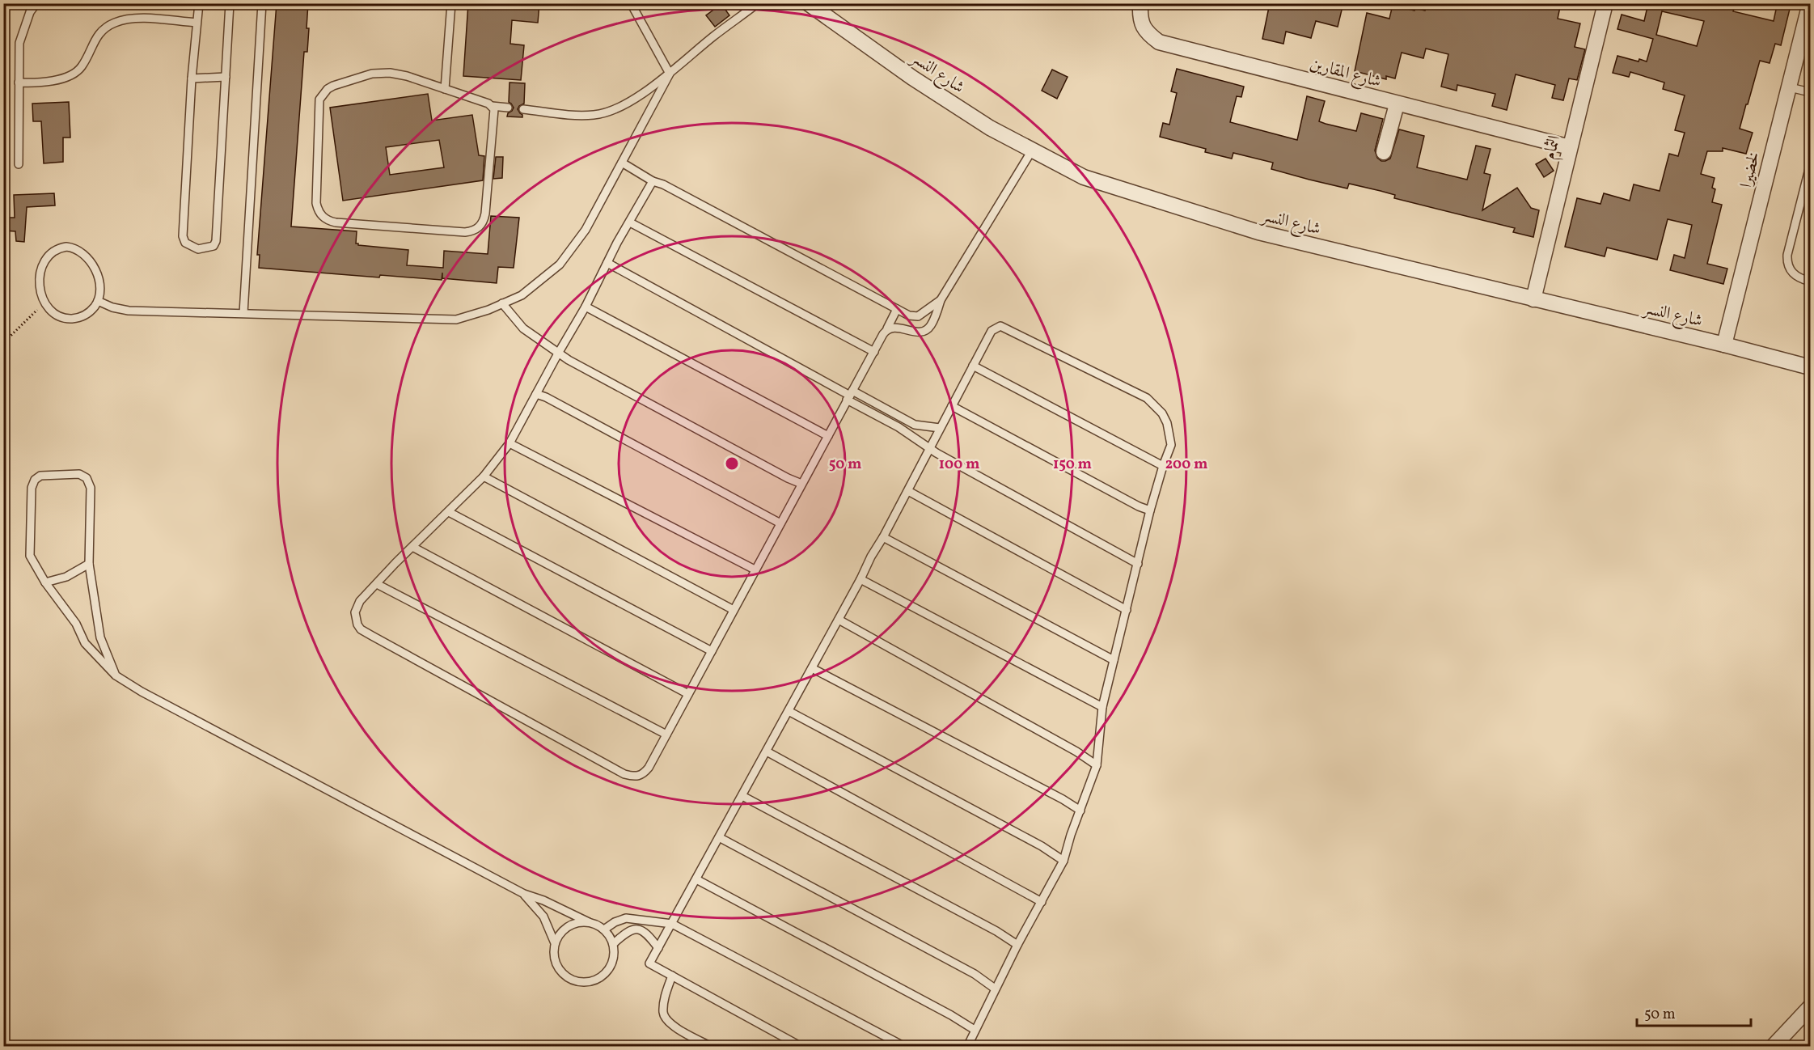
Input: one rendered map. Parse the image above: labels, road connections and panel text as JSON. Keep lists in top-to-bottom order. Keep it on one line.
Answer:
{"streets":{"street":["شارع النسر","شارع المقارين","الثمام","لخضيرا"]},"crossings":[["شارع النسر","الثمام"],["شارع النسر","لخضيرا"],["شارع المقارين","الثمام"]],"scale_bar":"50 m","rings":["50 m","100 m","150 m","200 m"]}
